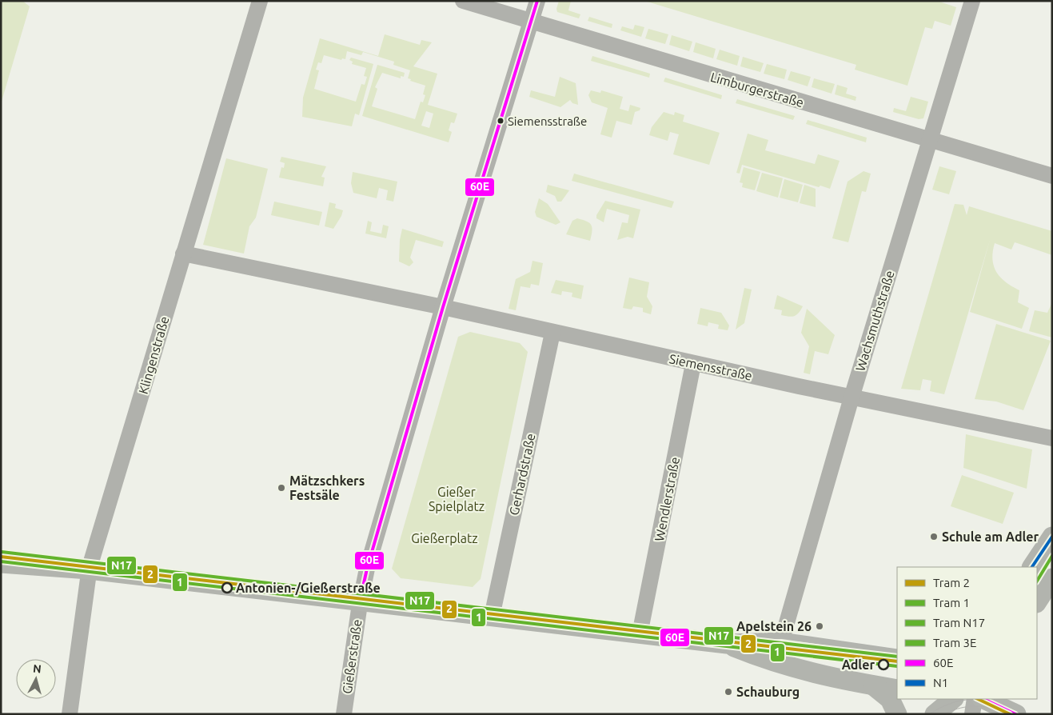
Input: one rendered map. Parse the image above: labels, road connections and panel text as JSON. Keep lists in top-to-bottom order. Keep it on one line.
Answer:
{"streets":{"street":["Limburgerstraße","Wachsmuthstraße","Klingenstraße","Siemensstraße","Gerhardstraße","Wendlerstraße","Gießerstraße"]},"crossings":[["Limburgerstraße","Wachsmuthstraße"],["Limburgerstraße","Gießerstraße"],["Wachsmuthstraße","Siemensstraße"],["Klingenstraße","Siemensstraße"],["Siemensstraße","Gerhardstraße"],["Siemensstraße","Wendlerstraße"],["Siemensstraße","Gießerstraße"]],"parks":["Gießer Spielplatz","Gießerplatz"],"places":["Siemensstraße","Mätzschkers Festsäle","Schule am Adler","Antonien-/Gießerstraße","Apelstein 26","Adler","Schauburg"],"lines":["transit line 60E","transit line N1","tram line N17","tram line 3E","tram line 2","tram line 1"],"legend":["Tram 2","Tram 1","Tram N17","Tram 3E","60E","N1"],"north":"top"}
